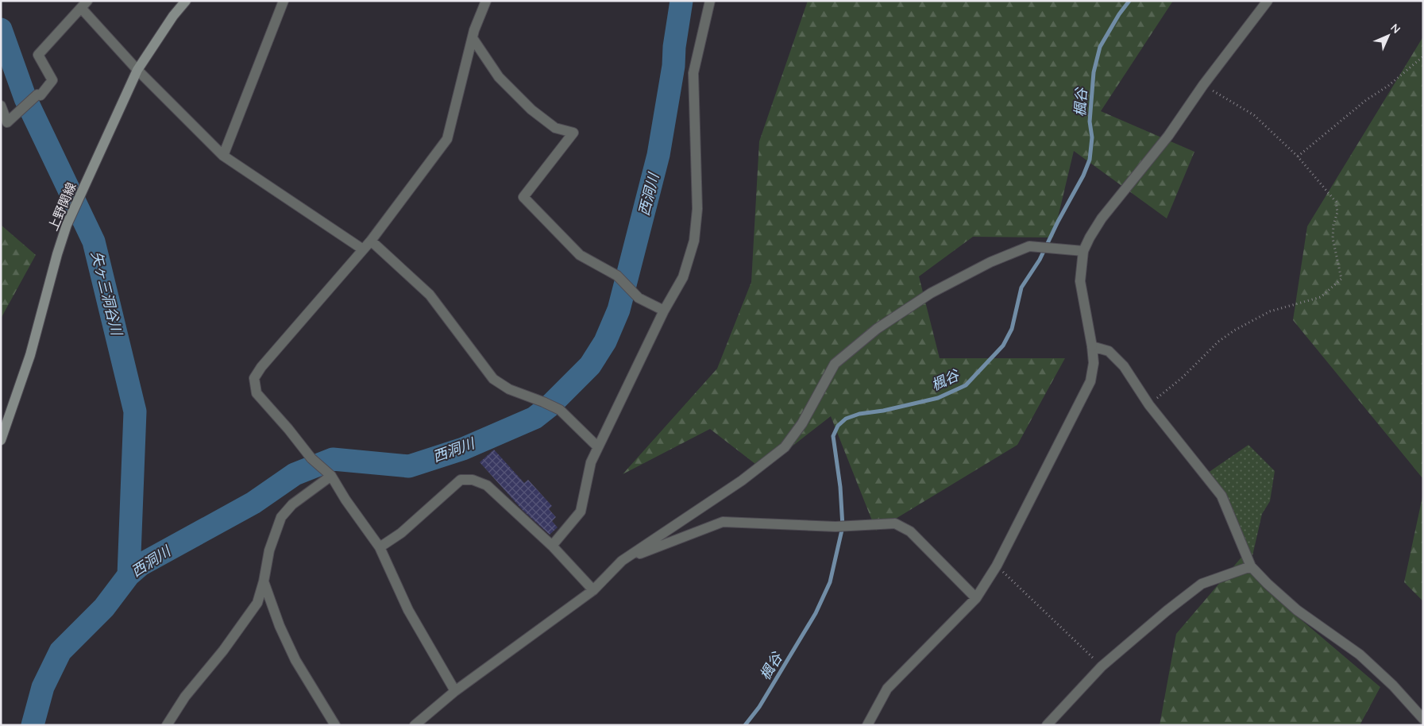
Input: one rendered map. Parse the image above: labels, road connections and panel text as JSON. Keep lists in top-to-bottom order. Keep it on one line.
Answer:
{"streets":{"main road":["上野関線"]},"water":["楓谷","西洞川","矢ヶ三洞谷川"],"north":"top right"}
